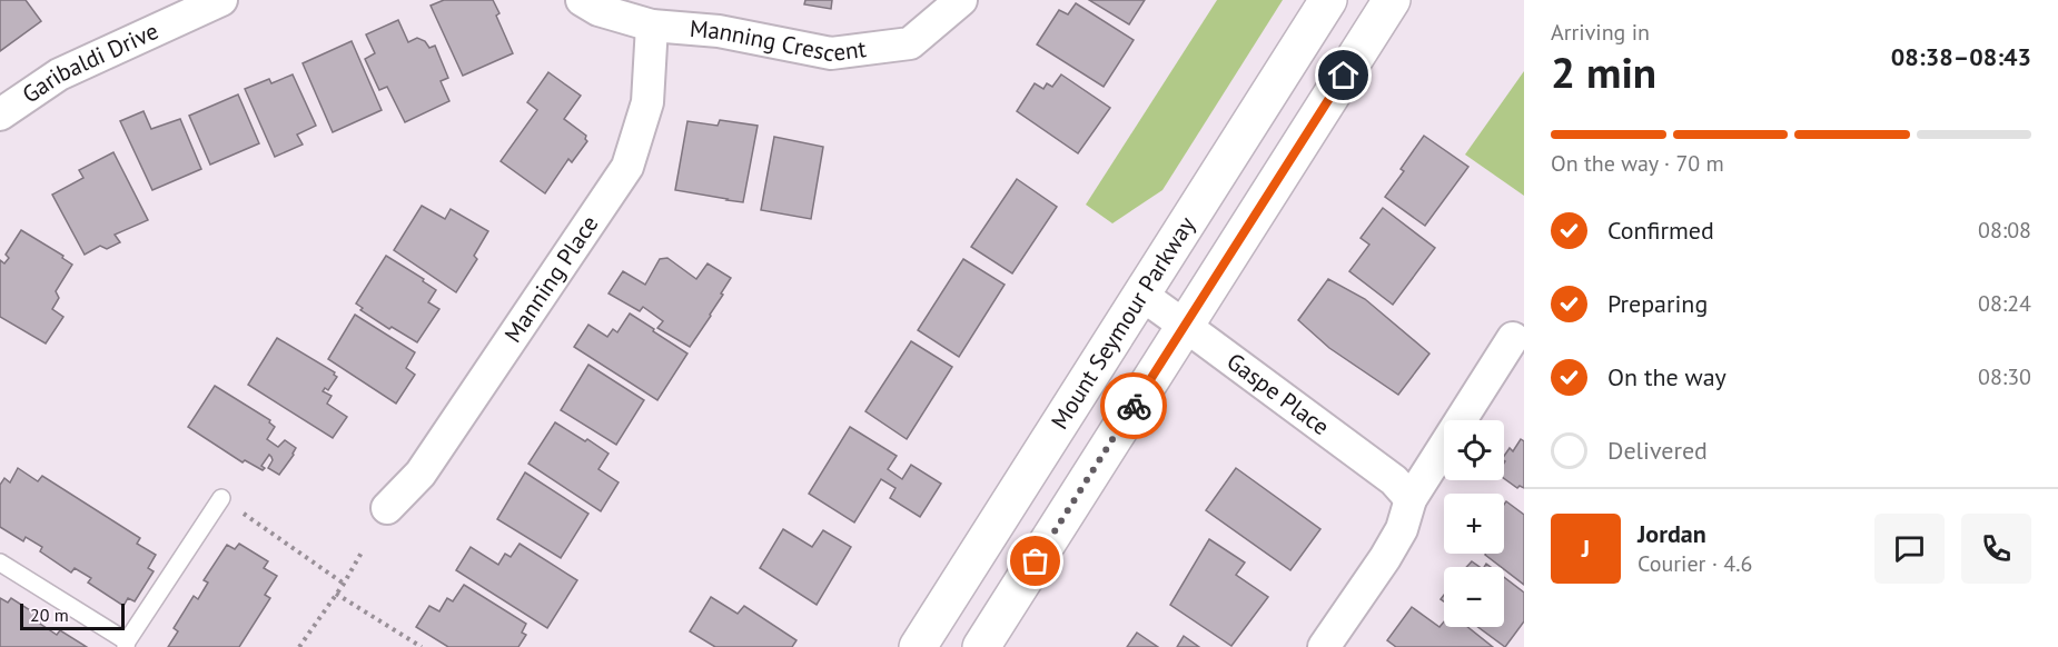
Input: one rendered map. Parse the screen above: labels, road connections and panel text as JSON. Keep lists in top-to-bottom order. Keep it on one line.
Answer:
{"streets":{"main road":["Mount Seymour Parkway"],"street":["Manning Crescent","Garibaldi Drive","Manning Place","Gaspe Place"]},"crossings":[["Manning Crescent","Manning Place"],["Mount Seymour Parkway","Gaspe Place"]],"scale_bar":"20 m","page":{"heading":["2 min","Arriving in","08:38–08:43"],"panel":["Jordan","Courier · 4.6"],"bar":"On the way · 70 m","list":[["Confirmed","08:08"],["Preparing","08:24"],["On the way","08:30"],"Delivered"],"map_buttons":["+","−"],"round":"J","scale":"20 m"}}
